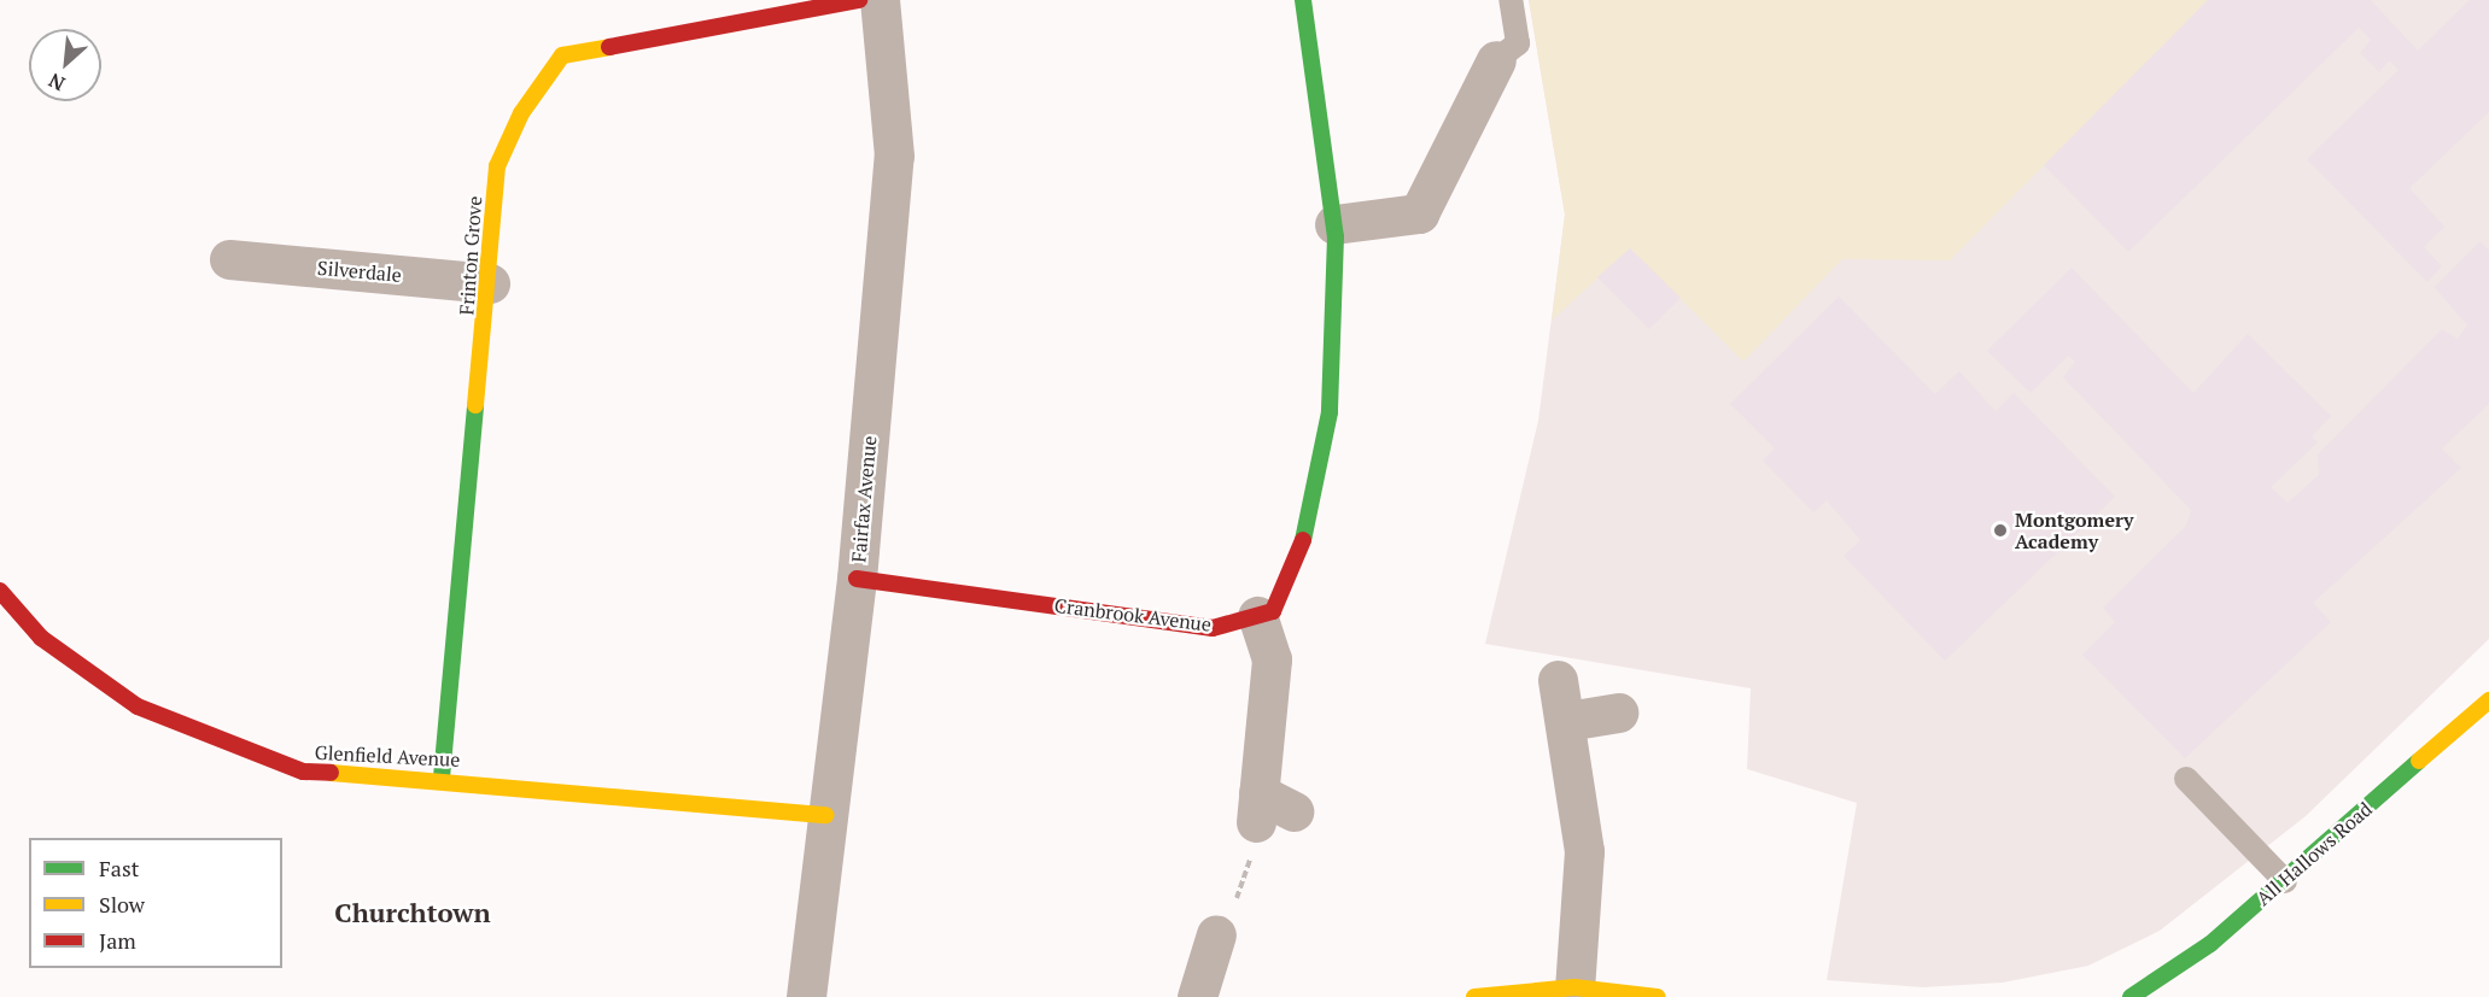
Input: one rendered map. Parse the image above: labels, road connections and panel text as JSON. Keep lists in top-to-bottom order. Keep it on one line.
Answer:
{"streets":{"street":["Frinton Grove","Silverdale","Fairfax Avenue","Cranbrook Avenue","Glenfield Avenue","All Hallows Road"]},"crossings":[["Frinton Grove","Silverdale"],["Frinton Grove","Glenfield Avenue"],["Fairfax Avenue","Cranbrook Avenue"],["Fairfax Avenue","Glenfield Avenue"]],"districts":["Churchtown"],"places":["Montgomery Academy"],"legend":["Fast","Slow","Jam"],"north":"bottom left"}
